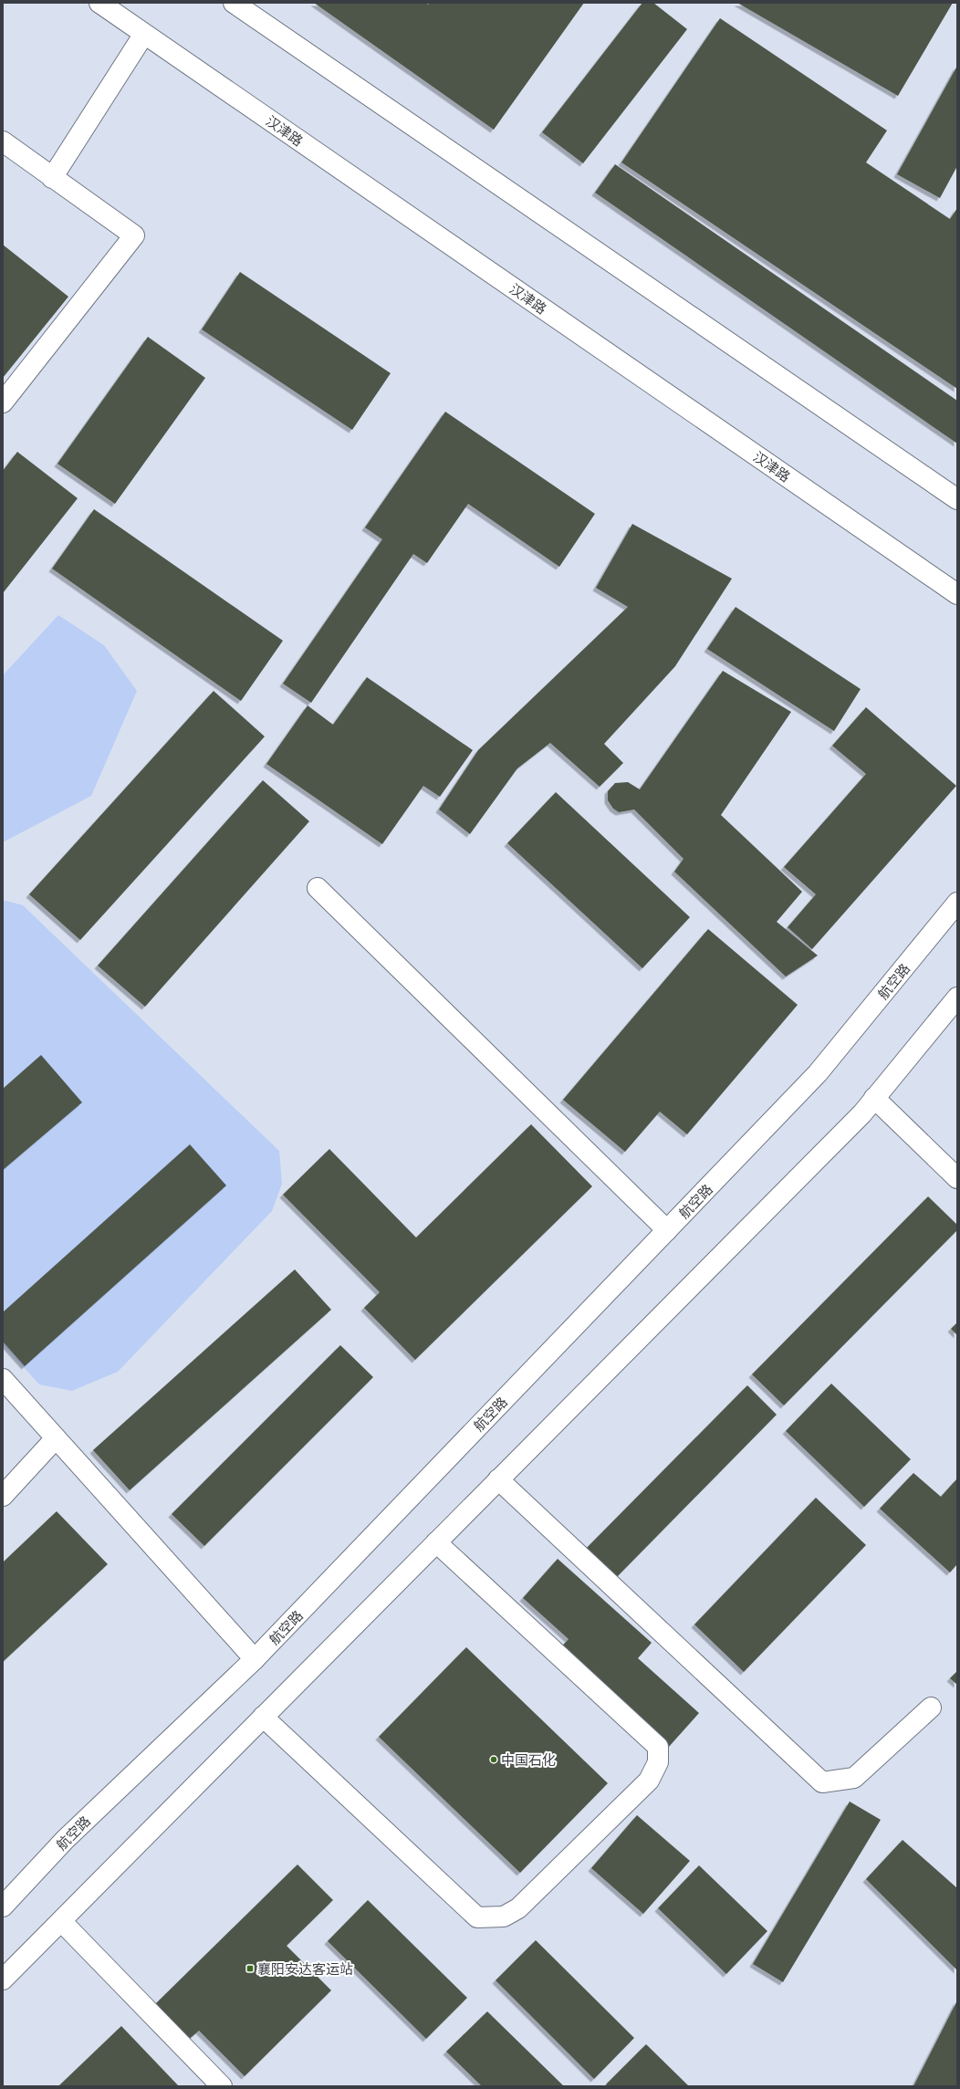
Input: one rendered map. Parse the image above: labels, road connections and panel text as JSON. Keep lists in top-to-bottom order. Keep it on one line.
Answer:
{"streets":{"main road":["汉津路","航空路"]},"places":{"other":["中国石化"],"transit":["襄阳安达客运站"]}}
